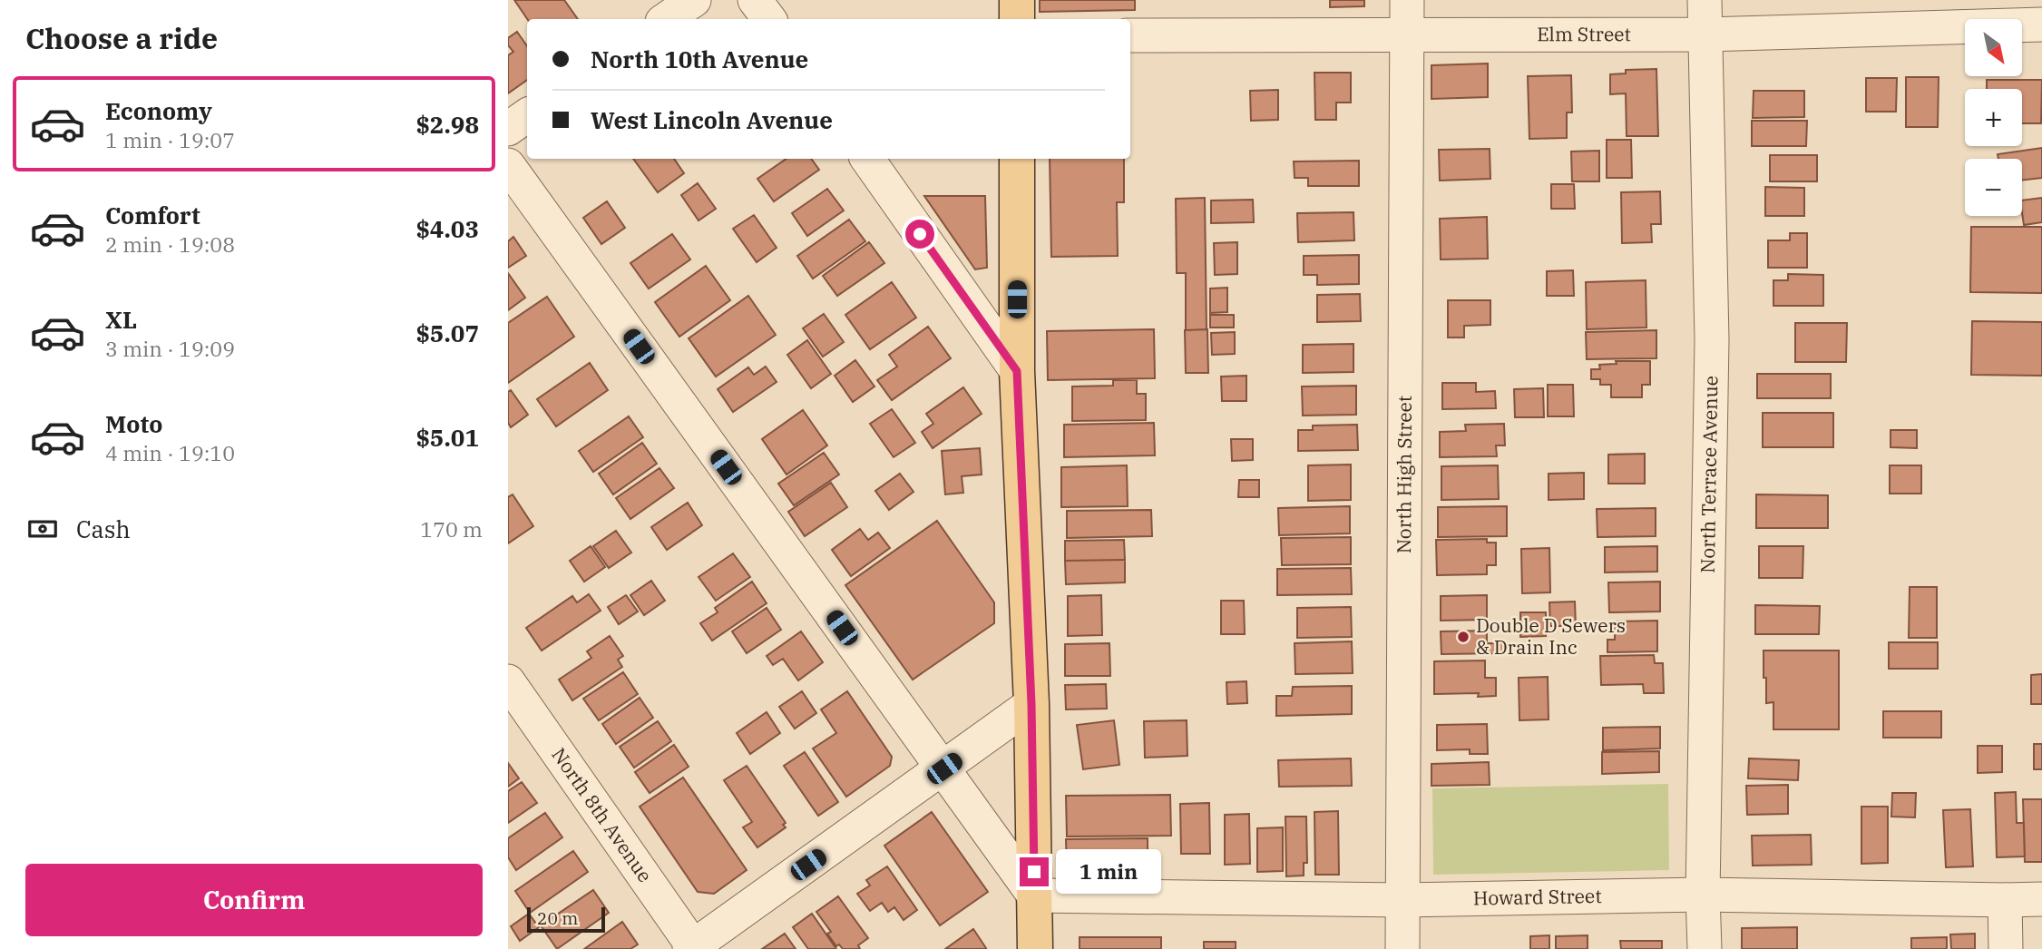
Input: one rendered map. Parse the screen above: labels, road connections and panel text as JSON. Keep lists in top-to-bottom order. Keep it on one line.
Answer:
{"streets":{"street":["Elm Street","North High Street","North Terrace Avenue","North 8th Avenue","Howard Street"]},"crossings":[["Elm Street","North High Street"],["Elm Street","North Terrace Avenue"],["North High Street","Howard Street"],["North Terrace Avenue","Howard Street"]],"places":["Double D Sewers & Drain Inc"],"scale_bar":"20 m","north":"bottom right","page":{"heading":"Choose a ride","map_buttons":["+","−"],"banner":["North 10th Avenue","West Lincoln Avenue"],"list":[{"name":"Economy","note":"1 min · 19:07","value":"$2.98"},{"name":"Comfort","note":"2 min · 19:08","value":"$4.03"},{"name":"XL","note":"3 min · 19:09","value":"$5.07"},{"name":"Moto","note":"4 min · 19:10","value":"$5.01"}],"pay":["Cash","170 m"],"bubble":"1 min","buttons":"Confirm","scale":"20 m"}}
